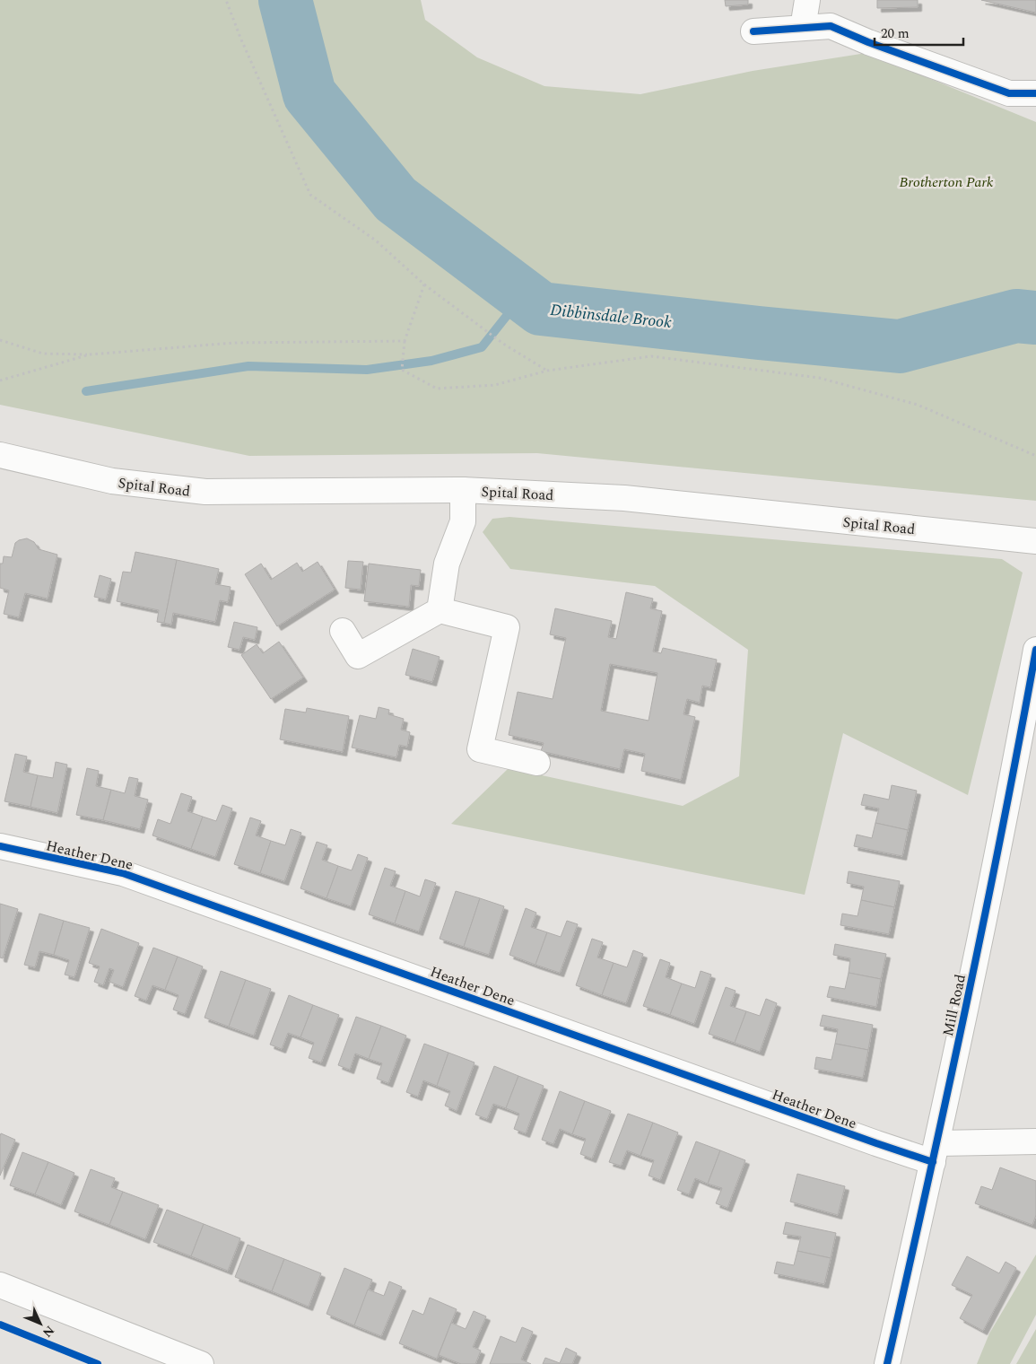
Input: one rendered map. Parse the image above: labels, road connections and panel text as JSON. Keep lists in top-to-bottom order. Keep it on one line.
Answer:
{"streets":{"main road":["Spital Road","Heather Dene","Mill Road"]},"crossings":[["Heather Dene","Mill Road"]],"water":["Dibbinsdale Brook"],"parks":["Brotherton Park"],"scale_bar":"20 m","north":"bottom right"}
